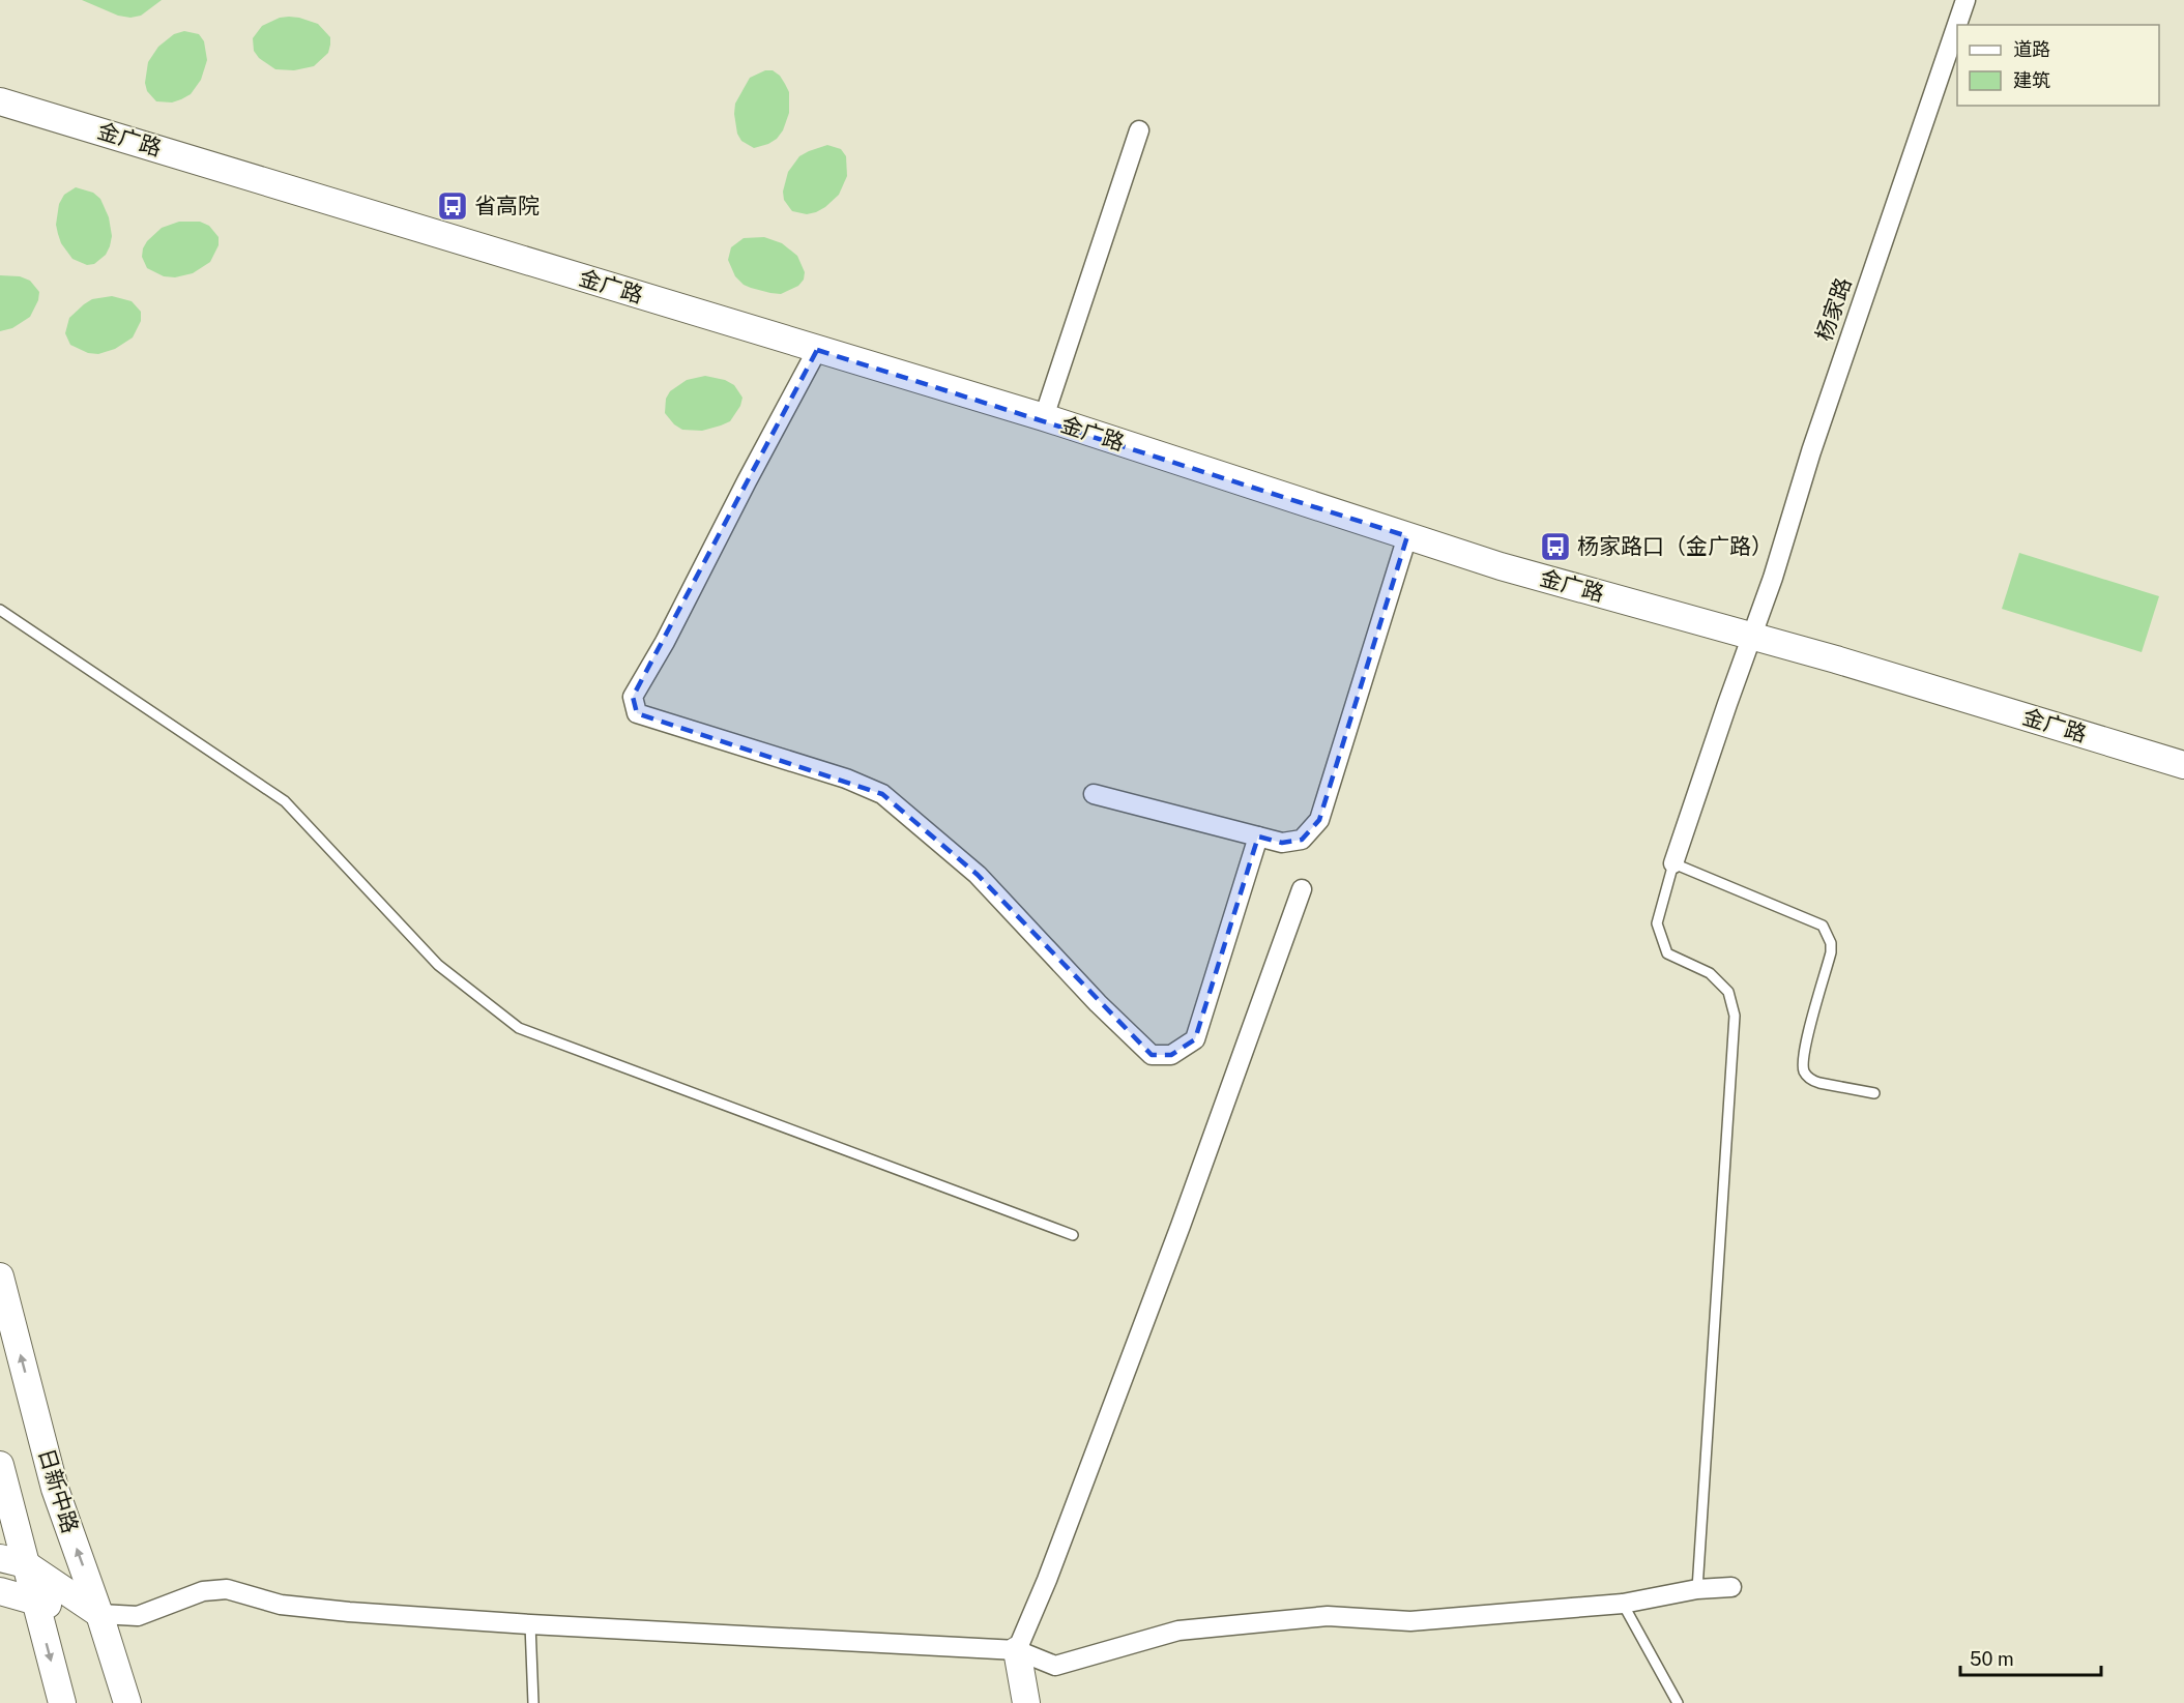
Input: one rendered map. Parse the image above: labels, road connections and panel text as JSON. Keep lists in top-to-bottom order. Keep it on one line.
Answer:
{"streets":{"street":["金广路","杨家路","日新中路"]},"crossings":[["金广路","杨家路"]],"places":{"bus stop":["省高院","杨家路口（金广路）"]},"legend":["道路","建筑"],"scale_bar":"50 m"}
